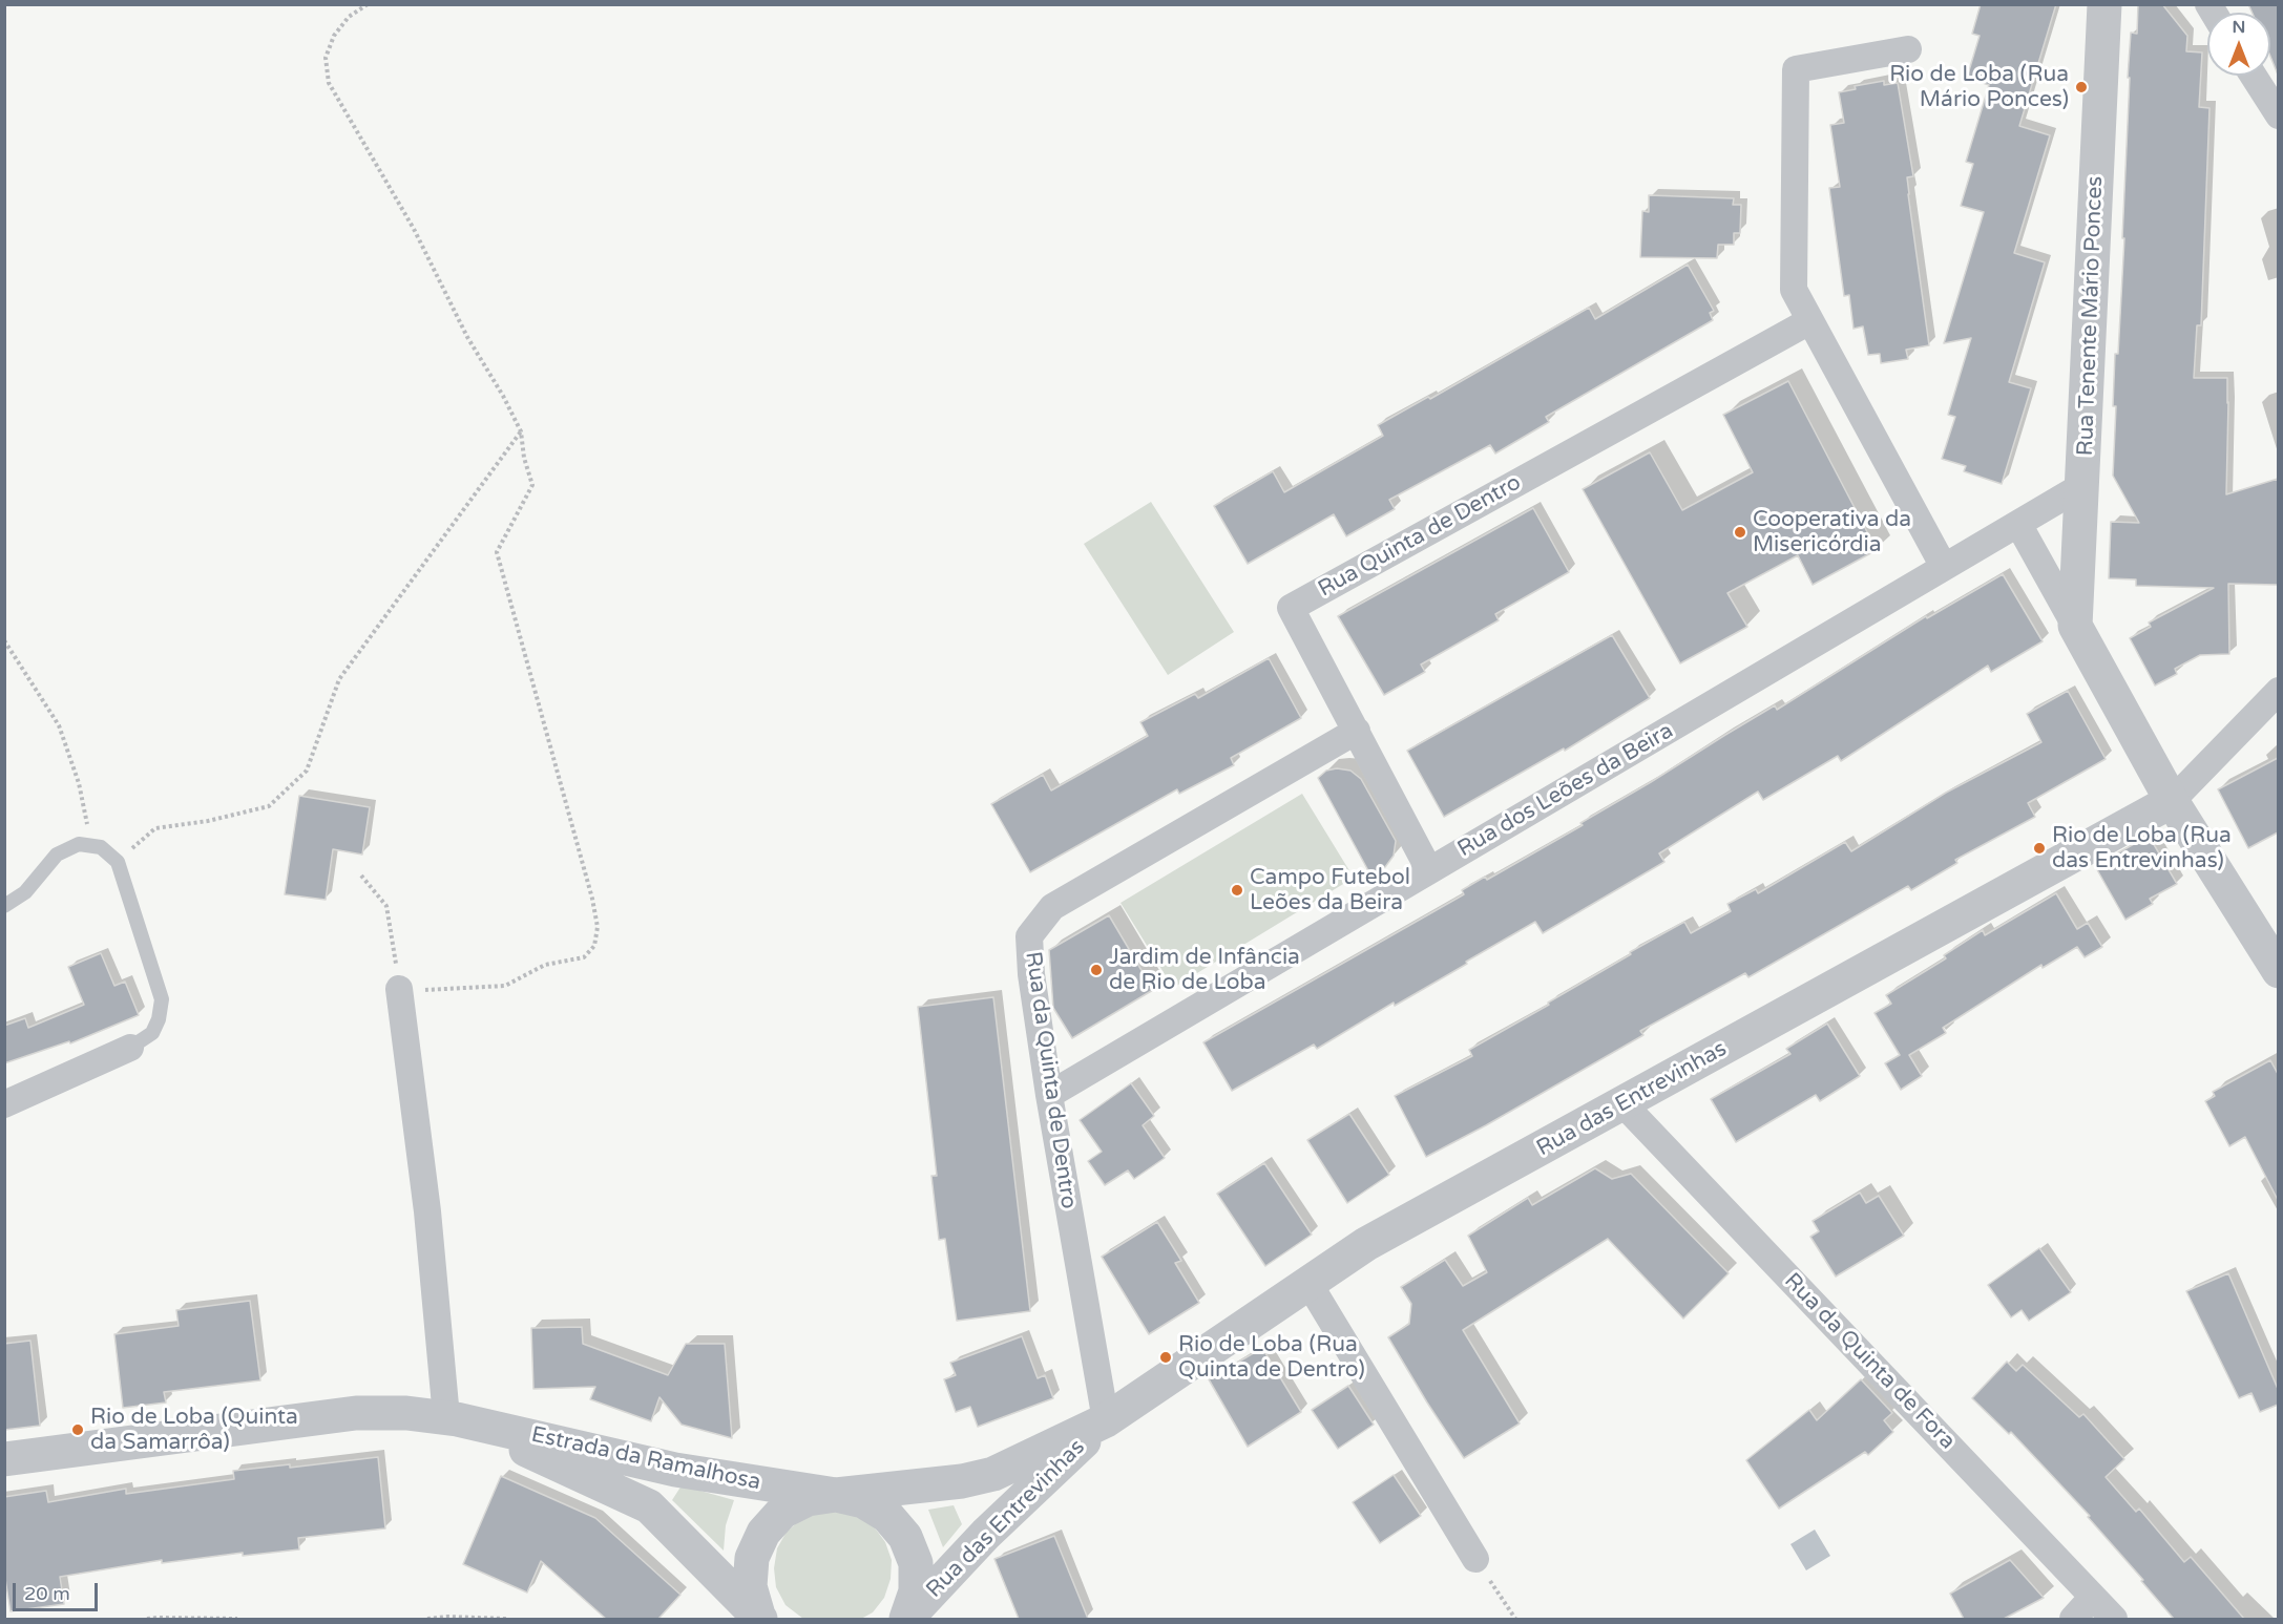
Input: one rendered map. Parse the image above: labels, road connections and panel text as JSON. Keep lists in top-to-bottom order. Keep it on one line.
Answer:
{"streets":{"street":["Rua Tenente Mário Ponces","Rua Quinta de Dentro","Rua dos Leões da Beira","Rua da Quinta de Dentro","Rua das Entrevinhas","Rua da Quinta de Fora","Estrada da Ramalhosa"]},"crossings":[["Rua Tenente Mário Ponces","Rua dos Leões da Beira"],["Rua Quinta de Dentro","Rua dos Leões da Beira"],["Rua Quinta de Dentro","Rua da Quinta de Dentro"],["Rua dos Leões da Beira","Rua da Quinta de Dentro"],["Rua da Quinta de Dentro","Rua das Entrevinhas"],["Rua das Entrevinhas","Rua da Quinta de Fora"],["Rua das Entrevinhas","Estrada da Ramalhosa"]],"places":["Rio de Loba (Rua Mário Ponces)","Cooperativa da Misericórdia","Rio de Loba (Rua das Entrevinhas)","Campo Futebol Leões da Beira","Jardim de Infância de Rio de Loba","Rio de Loba (Rua Quinta de Dentro)","Rio de Loba (Quinta da Samarrôa)"],"scale_bar":"20 m","north":"top"}
